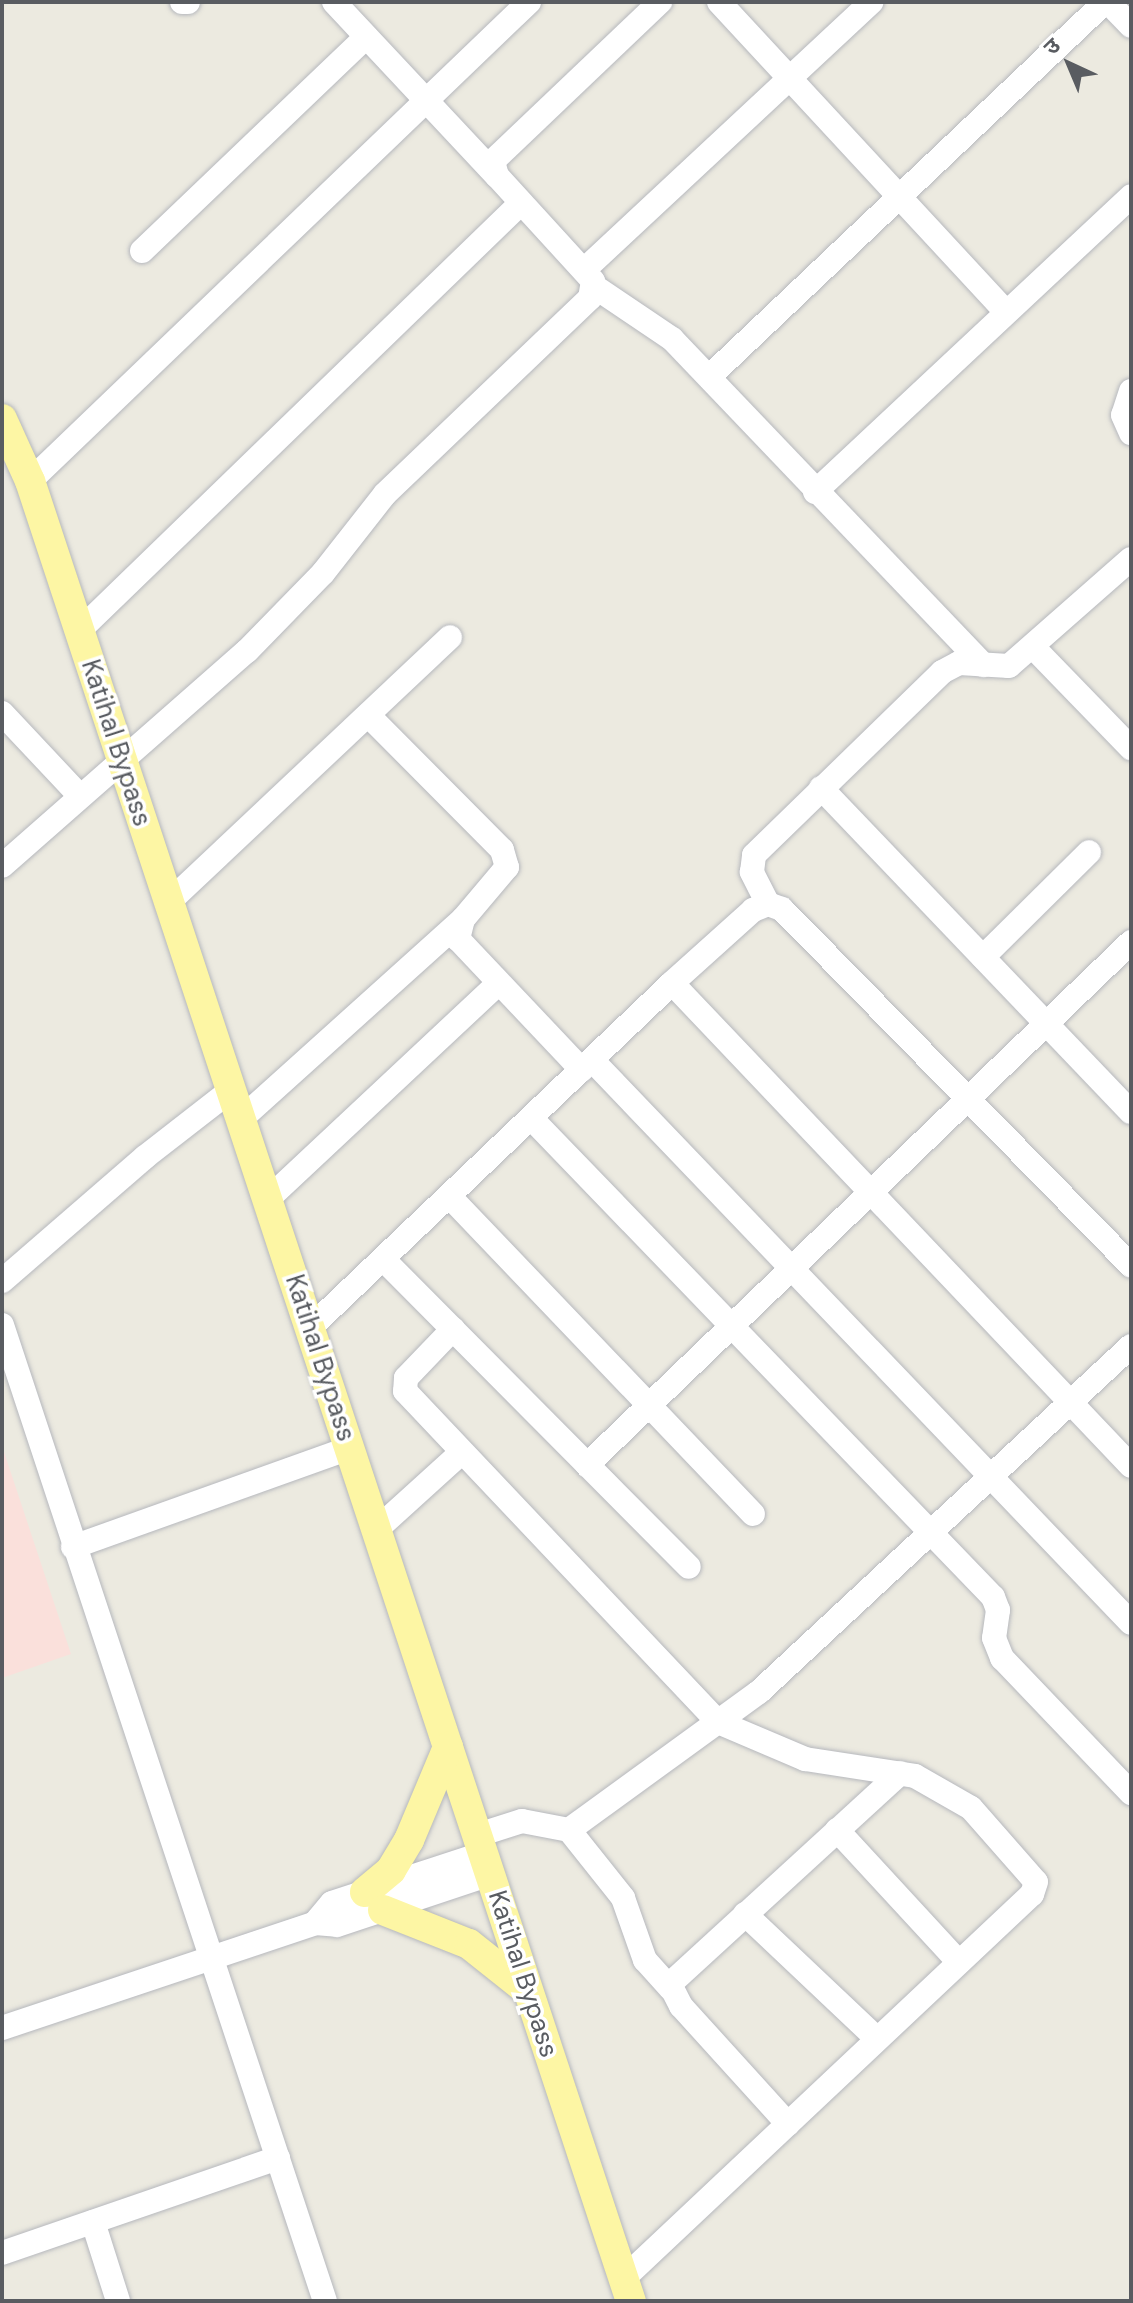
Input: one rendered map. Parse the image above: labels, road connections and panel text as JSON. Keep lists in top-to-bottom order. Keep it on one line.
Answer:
{"streets":{"main road":["Katihal Bypass"]},"north":"top left"}
